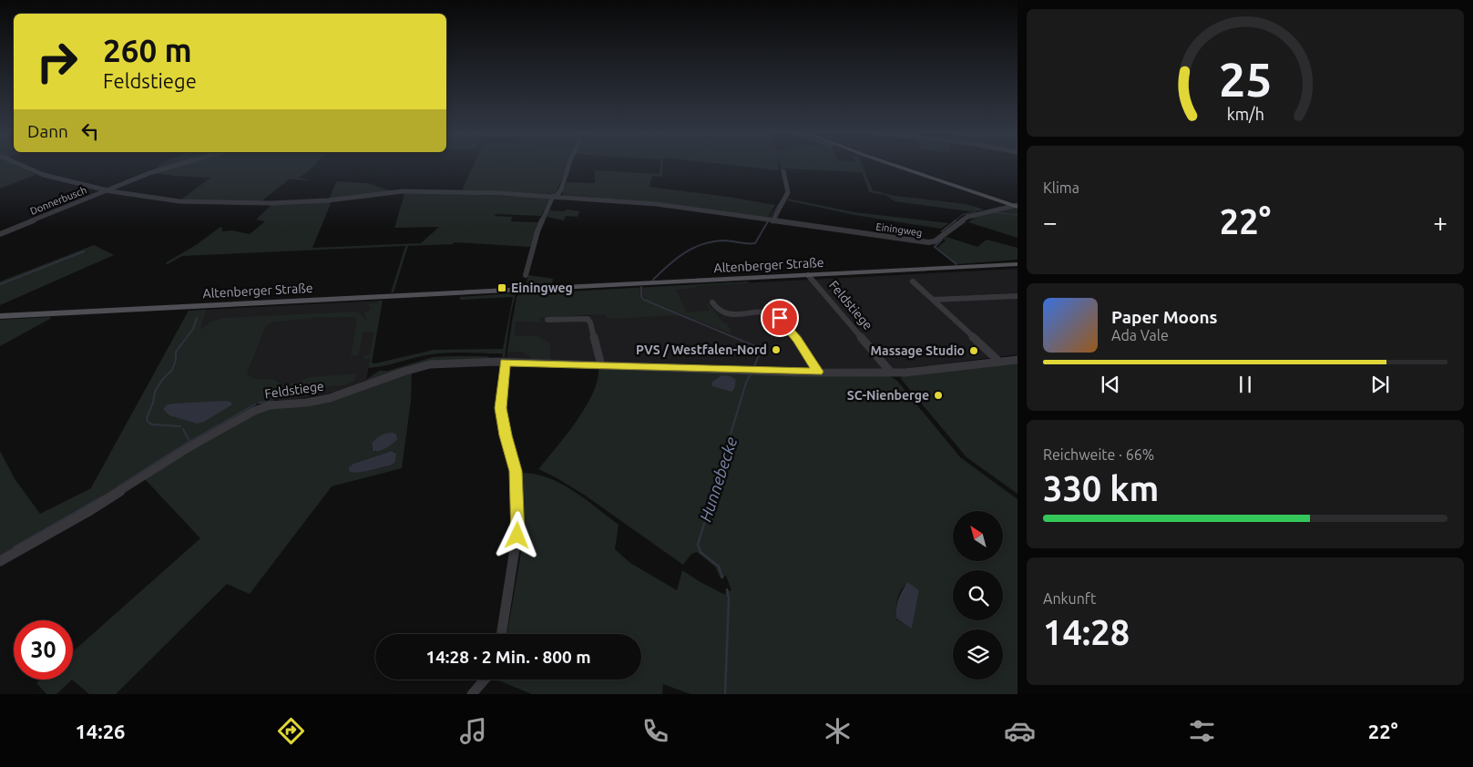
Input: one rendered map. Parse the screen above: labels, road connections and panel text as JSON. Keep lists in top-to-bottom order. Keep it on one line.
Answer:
{"streets":{"main road":["Altenberger Straße"],"street":["Donnerbusch","Einingweg","Feldstiege"]},"crossings":[["Donnerbusch","Einingweg"],["Altenberger Straße","Feldstiege"]],"water":["Hunnebecke"],"places":{"transit":["Einingweg"],"other":["PVS / Westfalen-Nord","Massage Studio","SC-Nienberge"]},"north":"top left","page":{"turn":["260 m","Feldstiege"],"then":"Dann","tile":["Klima",["Reichweite · 66%","330 km"],["Ankunft","14:28"]],"heat":["−","22°","+"],"song":["Paper Moons","Ada Vale"],"limit":"30","trip":"14:28 · 2 Min. · 800 m","tabs":["14:26","22°"],"gauge":["25","km/h"]}}
